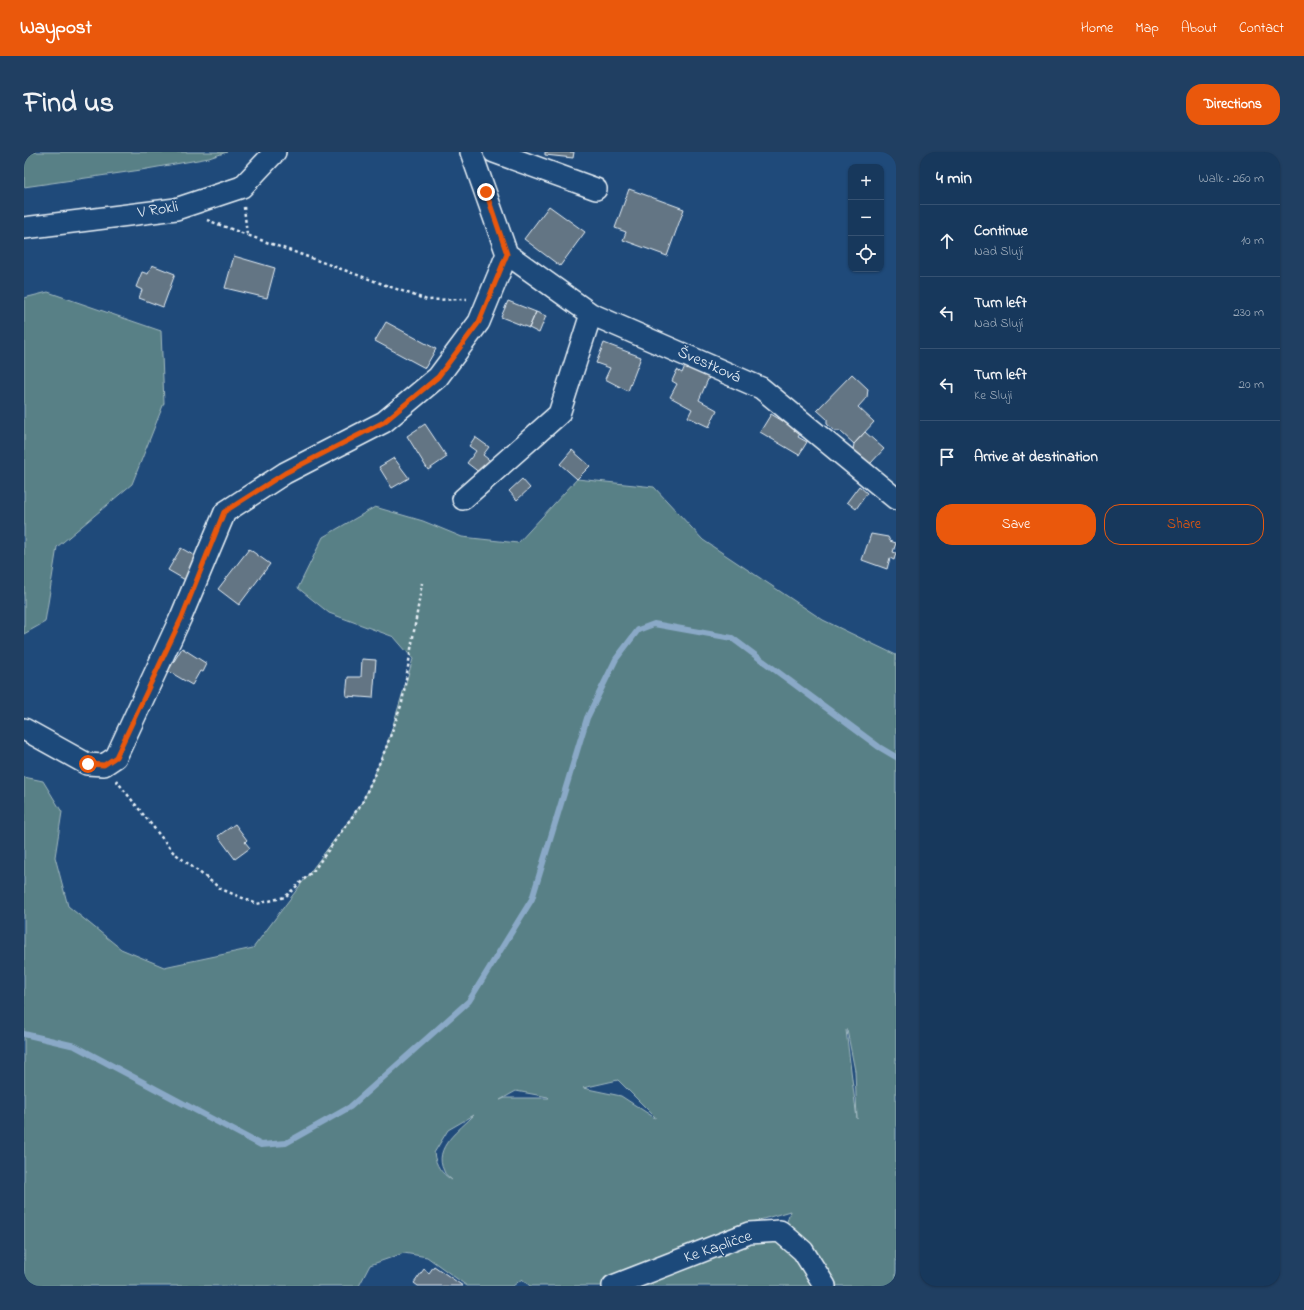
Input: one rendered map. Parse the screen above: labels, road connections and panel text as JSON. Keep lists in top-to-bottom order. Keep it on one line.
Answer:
{"streets":{"street":["V Rokli","Švestková","Ke Kapličce"]},"page":{"header":"Waypost","nav":["Home","Map","About","Contact"],"title":"Find us","buttons":["Directions",["Save","Share"]],"heading":["4 min","Walk · 260 m"],"map_buttons":["+","−"],"list":[["Continue","Nad Slují","10 m"],["Turn left","Nad Slují","230 m"],["Turn left","Ke Sluji","20 m"],"Arrive at destination"]}}
